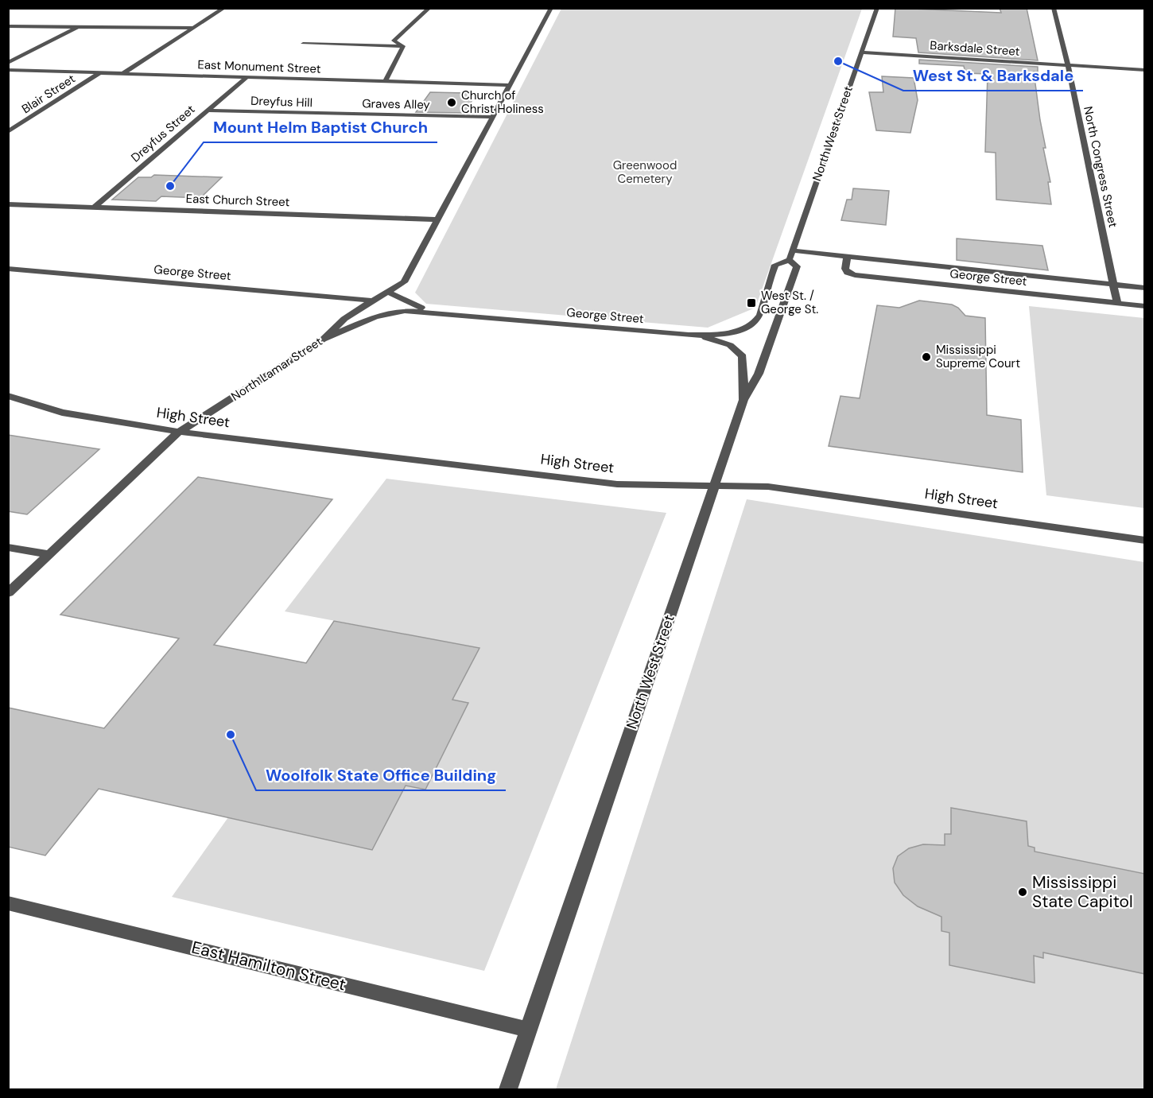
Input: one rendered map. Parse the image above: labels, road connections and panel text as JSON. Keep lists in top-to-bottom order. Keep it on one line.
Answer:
{"streets":{"street":["Barksdale Street","East Monument Street","Blair Street","Dreyfus Hill","Graves Alley","Dreyfus Street","North West Street","North Congress Street","East Church Street","George Street","North Lamar Street","High Street","East Hamilton Street"]},"crossings":[["Barksdale Street","North West Street"],["Barksdale Street","North Congress Street"],["East Monument Street","Blair Street"],["East Monument Street","Dreyfus Street"],["East Monument Street","North Lamar Street"],["Dreyfus Hill","Graves Alley"],["Dreyfus Hill","Dreyfus Street"],["Graves Alley","North Lamar Street"],["Dreyfus Street","East Church Street"],["North West Street","George Street"],["North West Street","High Street"],["North West Street","East Hamilton Street"],["North Congress Street","George Street"],["East Church Street","North Lamar Street"],["George Street","North Lamar Street"],["North Lamar Street","High Street"]],"parks":["Greenwood Cemetery"],"places":{"other":["West St. & Barksdale","Church of Christ Holiness","Mount Helm Baptist Church","Mississippi Supreme Court","Woolfolk State Office Building","Mississippi State Capitol"],"transit":["West St. / George St."]}}
